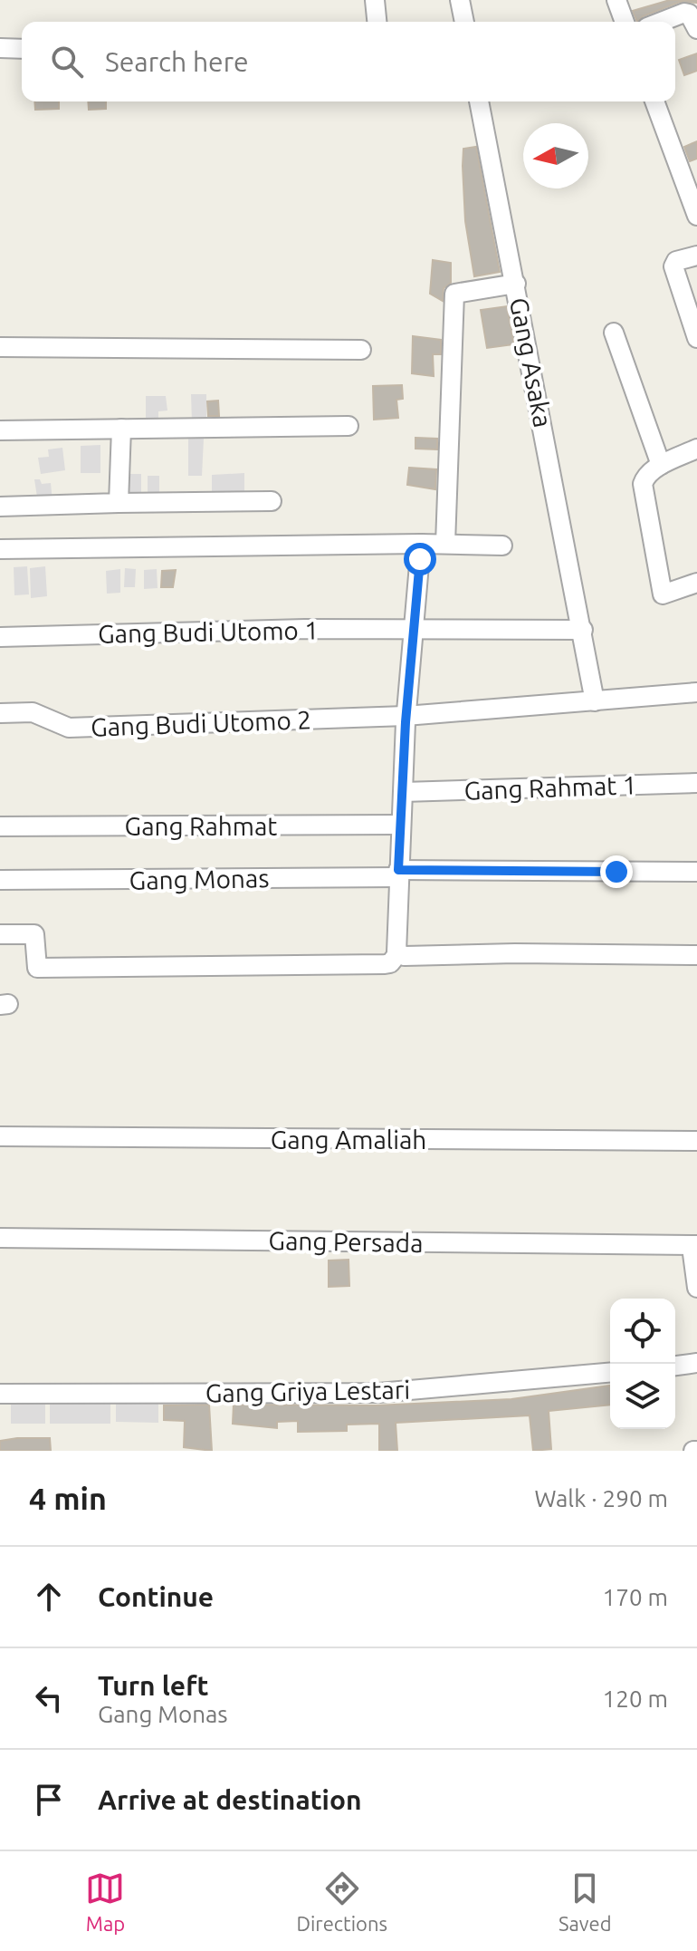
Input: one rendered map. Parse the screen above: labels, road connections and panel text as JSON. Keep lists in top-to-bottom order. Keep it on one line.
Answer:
{"streets":{"street":["Gang Asaka","Gang Budi Utomo 1","Gang Budi Utomo 2","Gang Rahmat 1","Gang Rahmat","Gang Monas","Gang Amaliah","Gang Persada","Gang Griya Lestari"]},"crossings":[["Gang Asaka","Gang Budi Utomo 1"],["Gang Asaka","Gang Budi Utomo 2"]],"north":"left","page":{"search":"Search here","heading":["4 min","Walk · 290 m"],"list":[["Continue","170 m"],["Turn left","Gang Monas","120 m"],"Arrive at destination"],"nav":["Map","Directions","Saved"]}}
